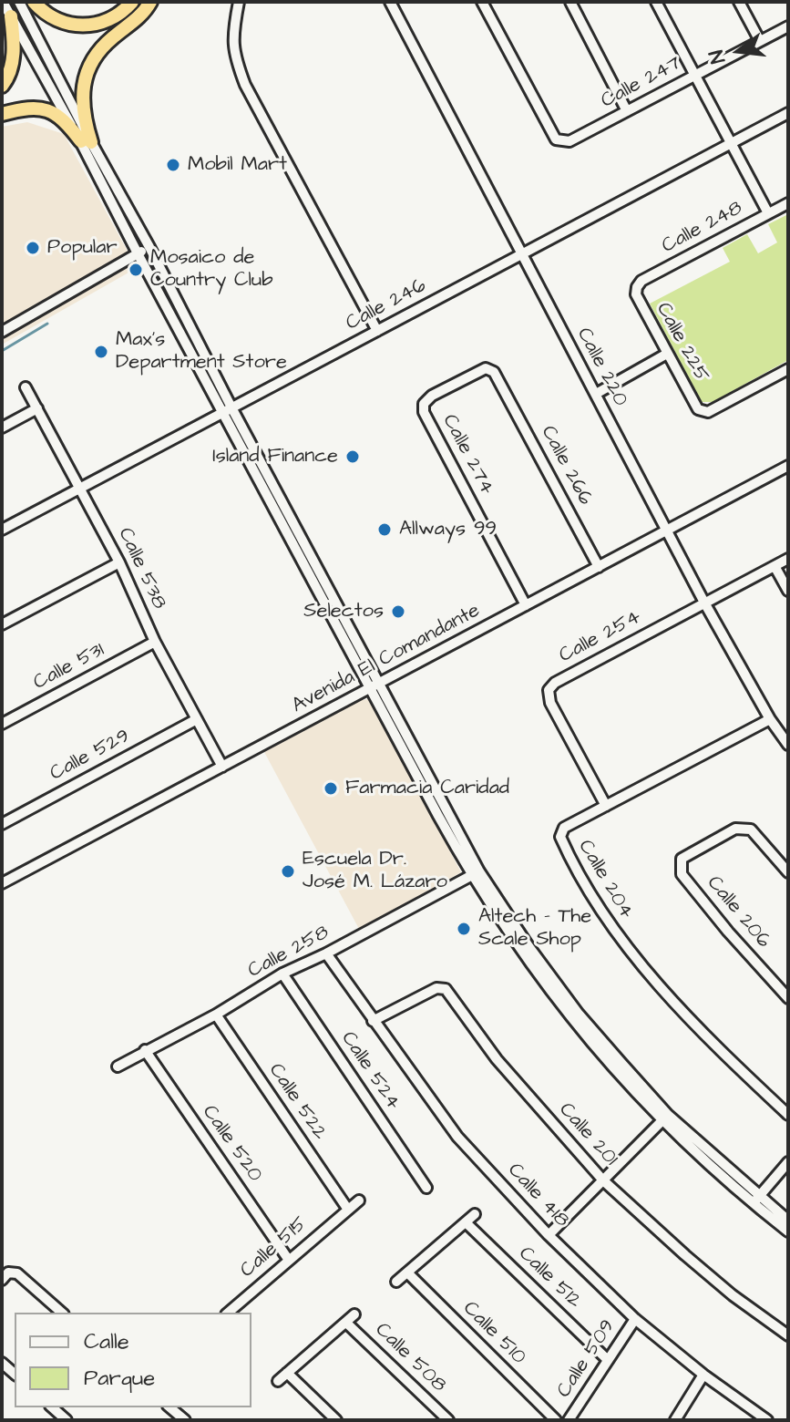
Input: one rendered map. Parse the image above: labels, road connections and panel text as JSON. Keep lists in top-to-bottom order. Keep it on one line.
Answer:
{"streets":{"street":["Calle 247","Calle 248","Calle 246","Calle 225","Calle 220","Calle 274","Calle 266","Calle 538","Calle 254","Avenida El Comandante","Calle 531","Calle 529","Calle 204","Calle 206","Calle 258","Calle 524","Calle 522","Calle 201","Calle 520","Calle 418","Calle 515","Calle 512","Calle 510","Calle 508","Calle 509"]},"crossings":[["Calle 248","Calle 225"],["Calle 246","Calle 220"],["Calle 246","Calle 538"],["Calle 220","Calle 254"],["Calle 220","Avenida El Comandante"],["Calle 220","Calle 204"],["Calle 274","Calle 266"],["Calle 274","Avenida El Comandante"],["Calle 266","Avenida El Comandante"],["Calle 538","Avenida El Comandante"],["Calle 538","Calle 531"],["Calle 538","Calle 529"],["Calle 254","Calle 204"],["Calle 258","Calle 524"],["Calle 258","Calle 522"],["Calle 258","Calle 520"],["Calle 258","Calle 418"],["Calle 522","Calle 515"],["Calle 201","Calle 418"],["Calle 520","Calle 515"],["Calle 418","Calle 509"],["Calle 512","Calle 509"]],"places":["Mobil Mart","Popular","Mosaico de Country Club","Max's Department Store","Island Finance","Allways 99","Selectos","Farmacia Caridad","Escuela Dr. José M. Lázaro","Altech - The Scale Shop"],"legend":["Calle","Parque"],"north":"left"}
